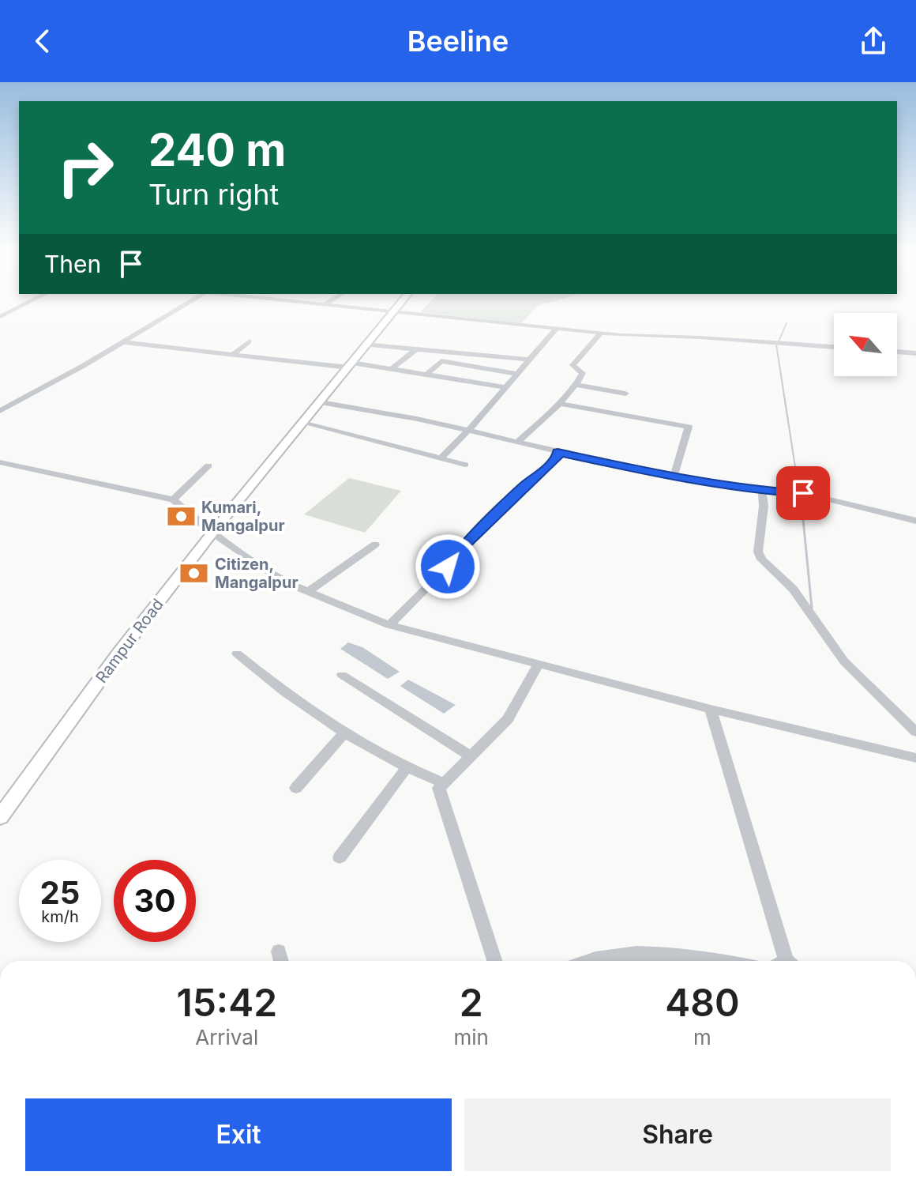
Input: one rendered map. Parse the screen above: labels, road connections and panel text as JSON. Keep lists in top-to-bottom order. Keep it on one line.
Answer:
{"streets":{"main road":["Rampur Road"]},"places":{"bank":["Kumari, Mangalpur","Citizen, Mangalpur"]},"north":"top left","page":{"header":"Beeline","turn":["240 m","Turn right"],"then":"Then","speed":"25 km/h","limit":"30","eta":["15:42","Arrival","2","min","480","m"],"buttons":["Exit","Share"]}}
